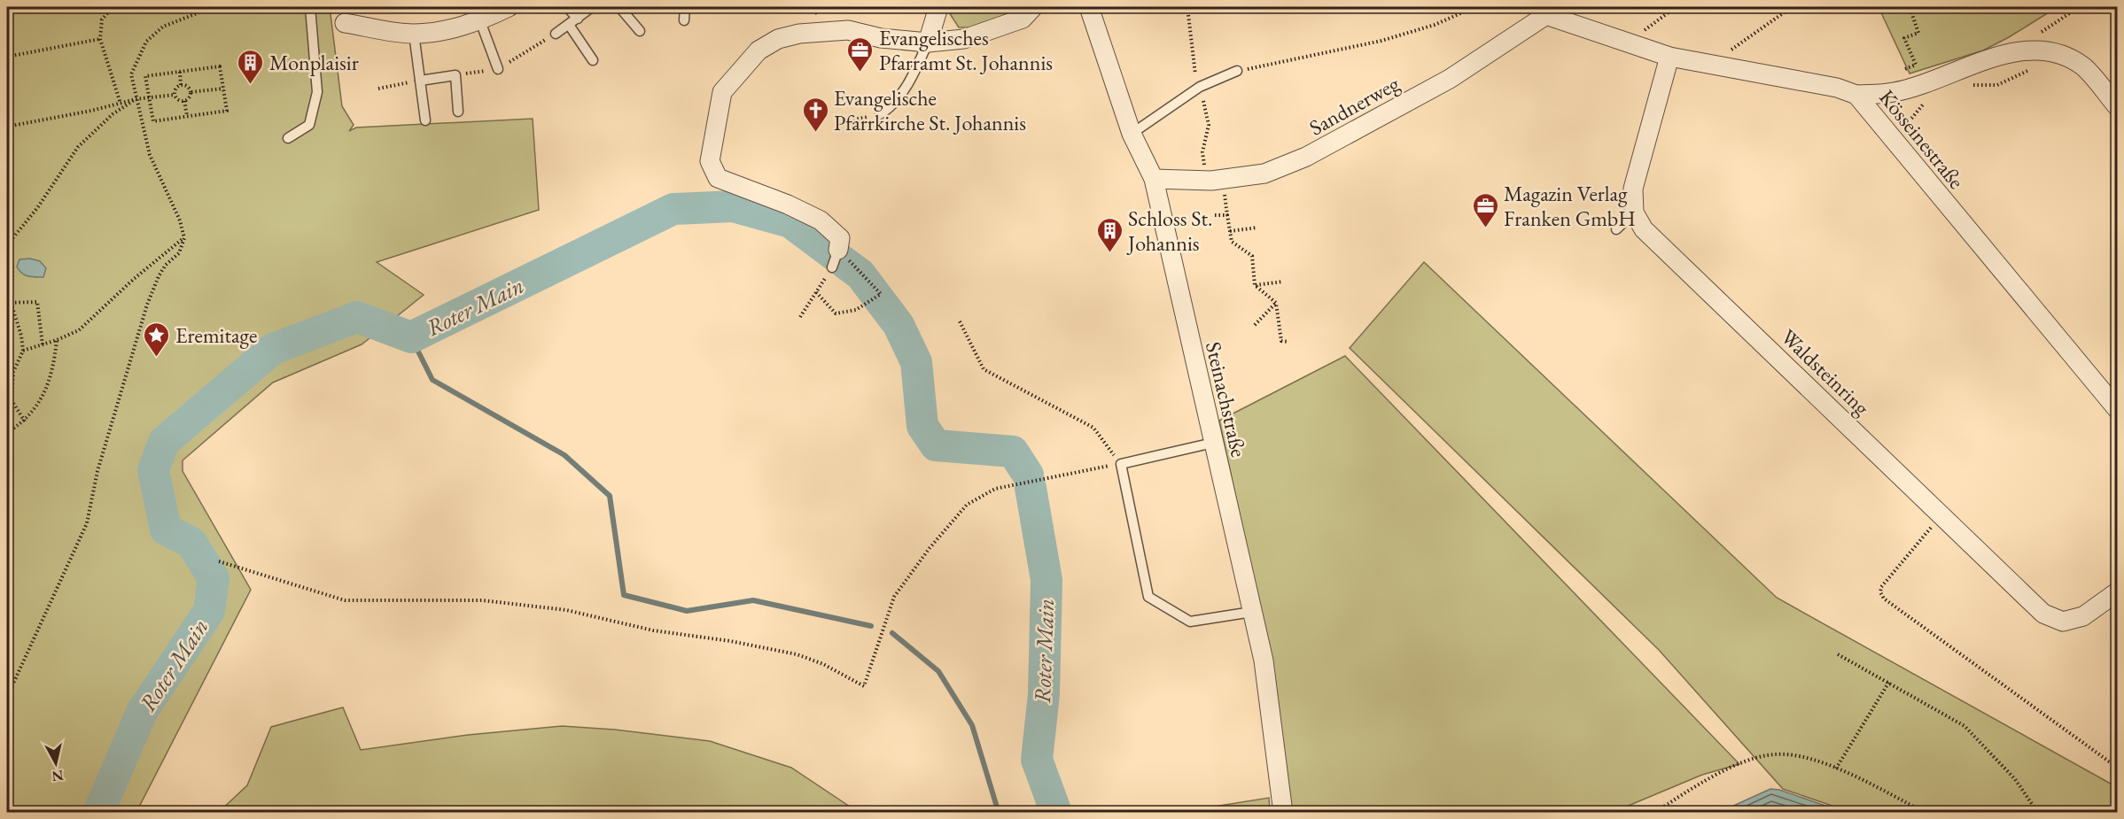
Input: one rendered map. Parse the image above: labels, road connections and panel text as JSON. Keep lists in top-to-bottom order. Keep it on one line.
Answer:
{"streets":{"street":["Sandnerweg","Kösseinestraße","Waldsteinring","Steinachstraße"]},"crossings":[["Sandnerweg","Kösseinestraße"],["Sandnerweg","Steinachstraße"]],"water":["Roter Main"],"places":{"office":["Evangelisches Pfarramt St. Johannis","Magazin Verlag Franken GmbH"],"building":["Monplaisir","Schloss St. Johannis"],"church":["Evangelische Pfarrkirche St. Johannis"],"place":["Eremitage"]},"north":"bottom"}
